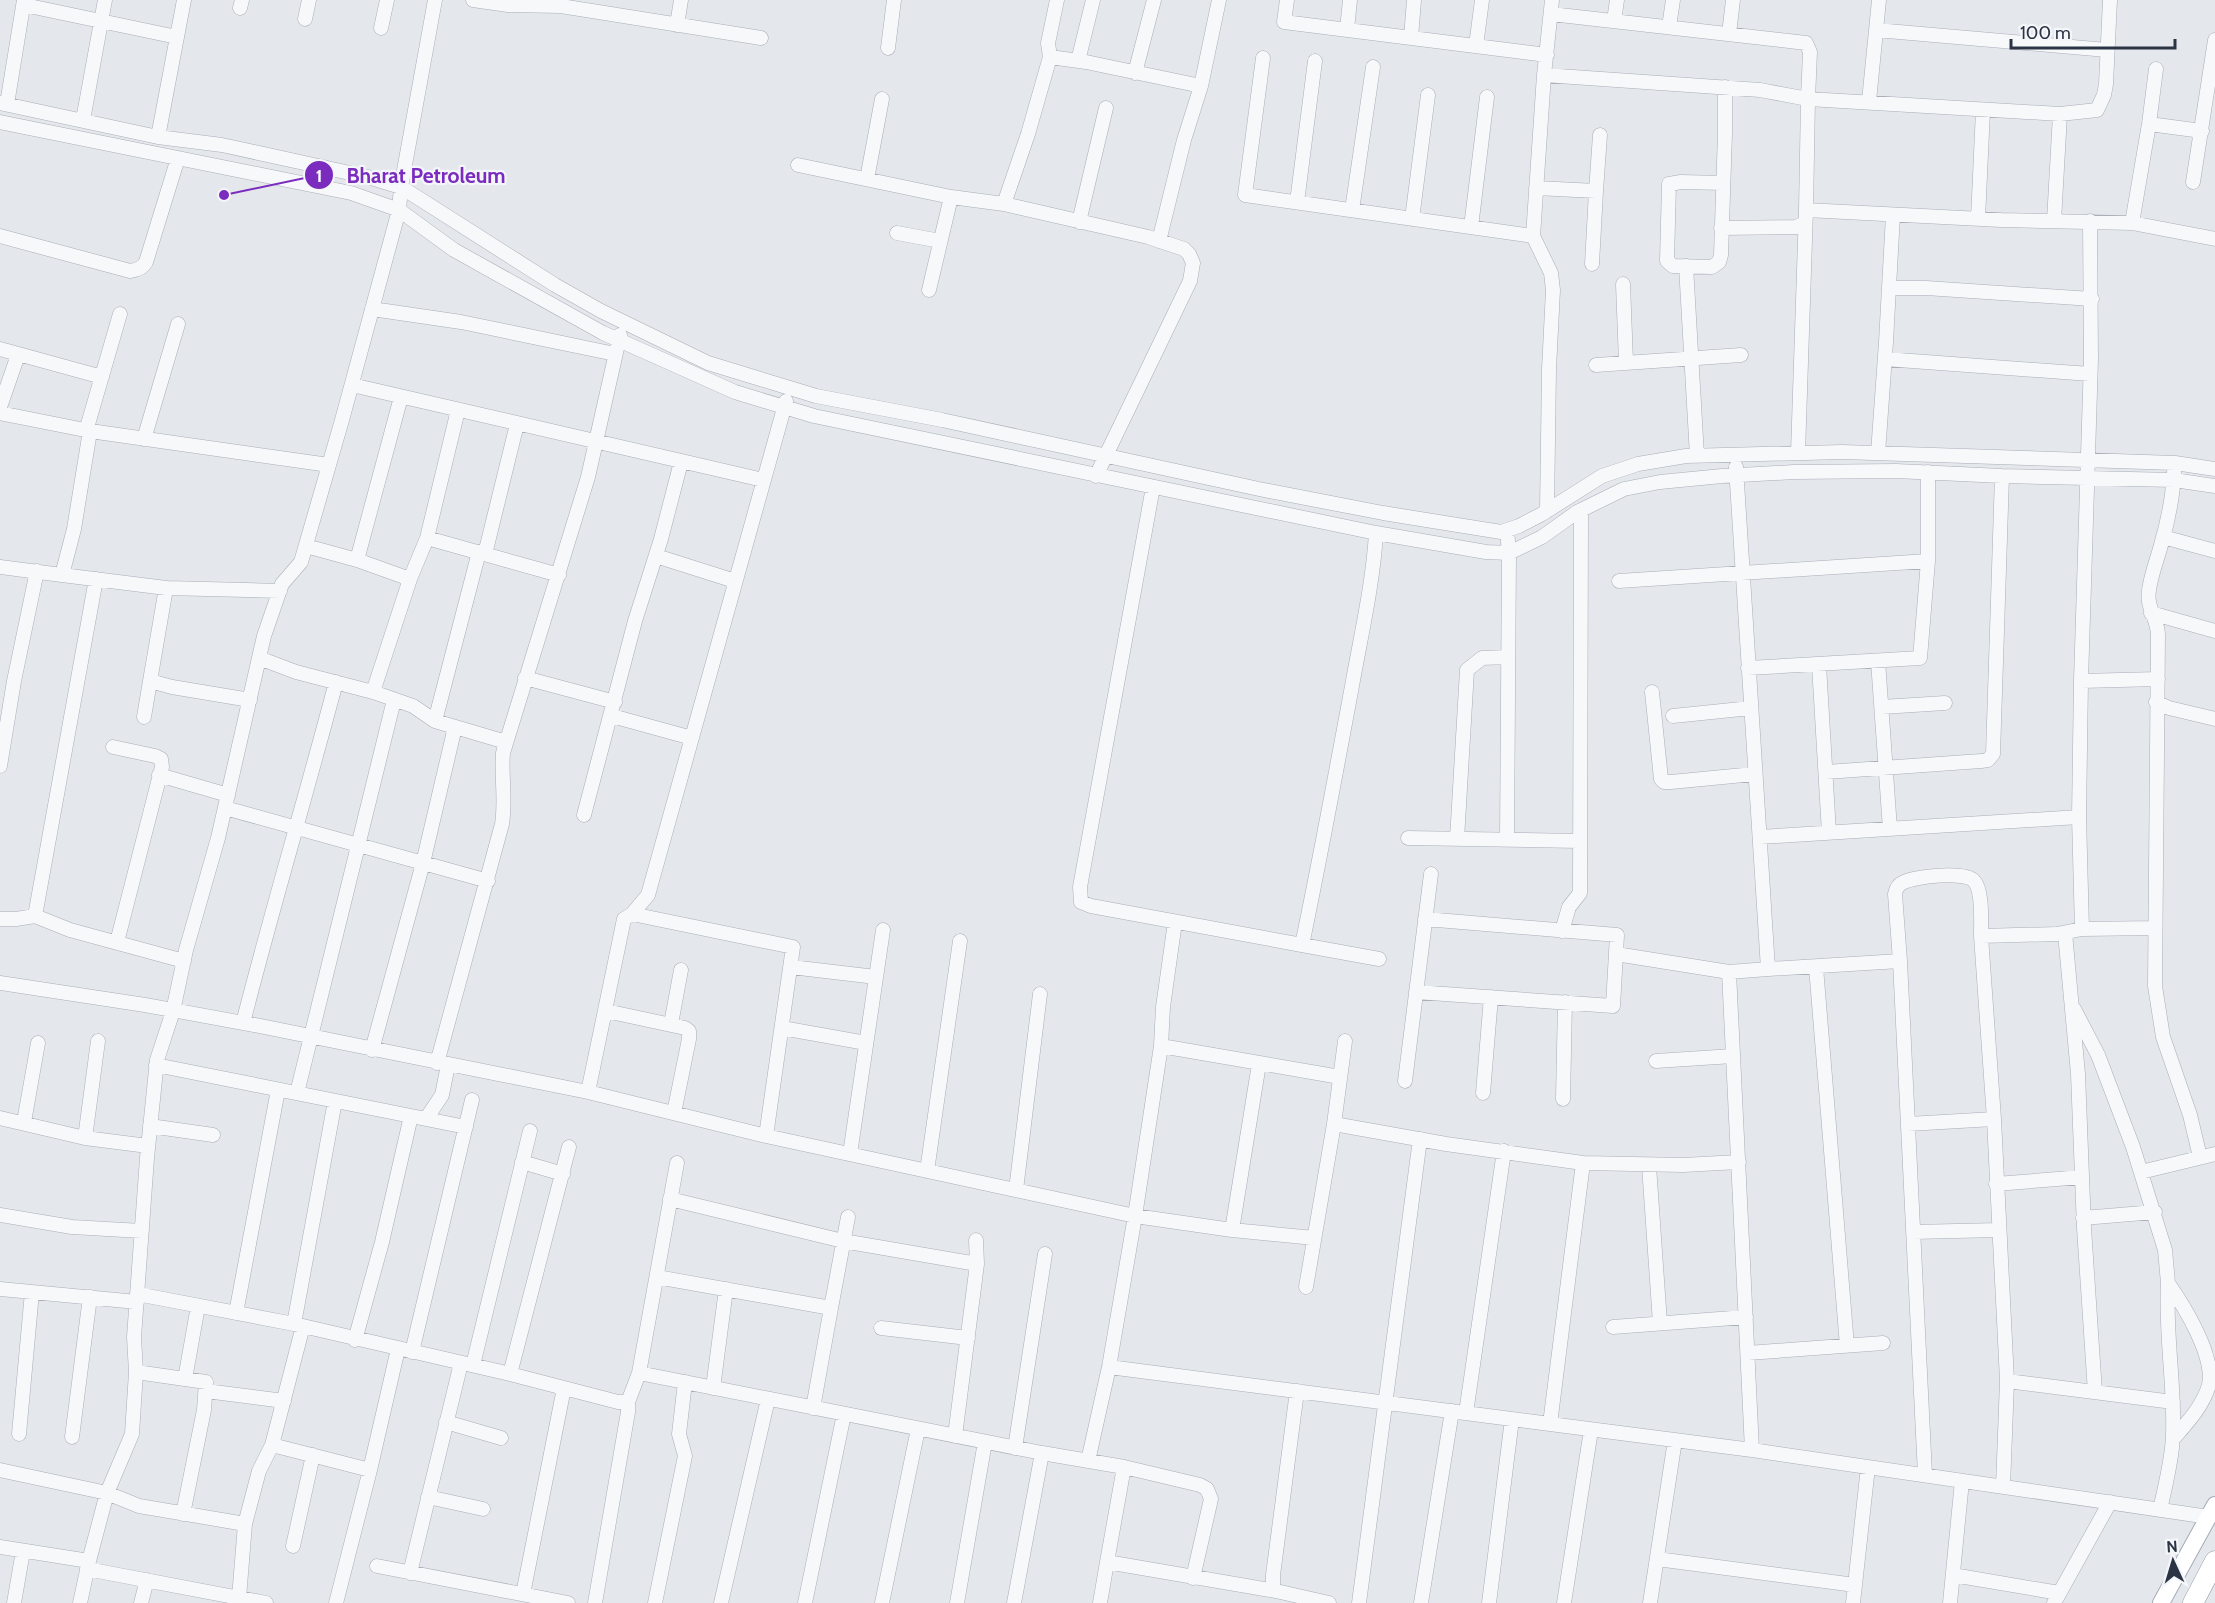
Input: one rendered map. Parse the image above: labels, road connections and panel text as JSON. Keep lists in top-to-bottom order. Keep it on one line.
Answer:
{"places":["Bharat Petroleum"],"scale_bar":"100 m","north":"top"}
